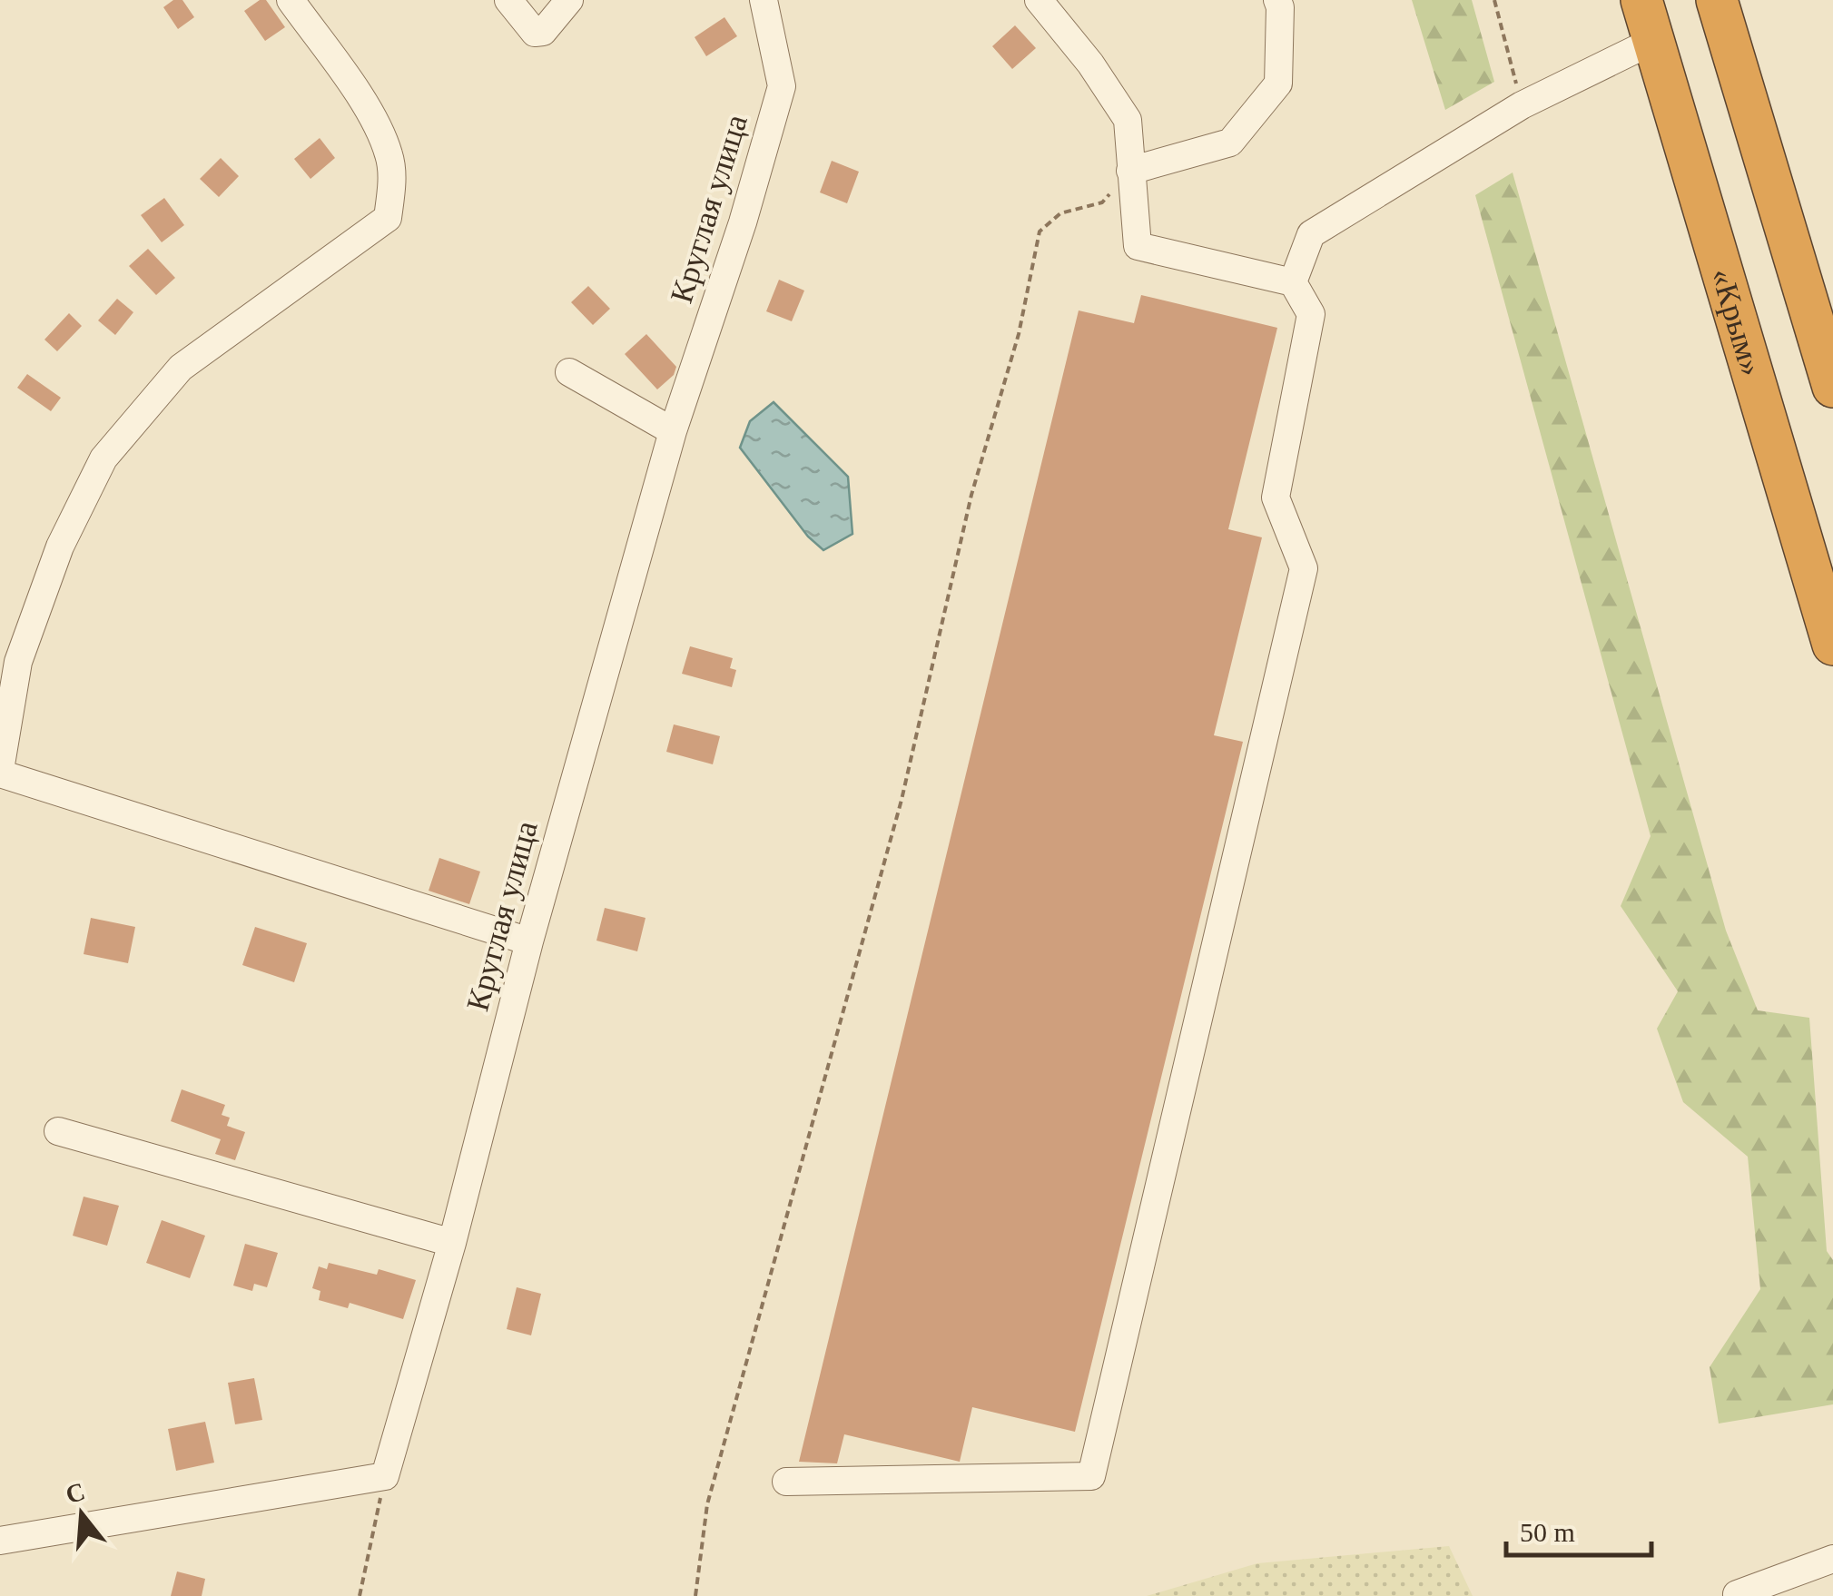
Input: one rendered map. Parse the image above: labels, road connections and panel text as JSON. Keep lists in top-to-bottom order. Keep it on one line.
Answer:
{"streets":{"highway":["«Крым»"],"street":["Круглая улица"]},"scale_bar":"50 m","north":"top"}
